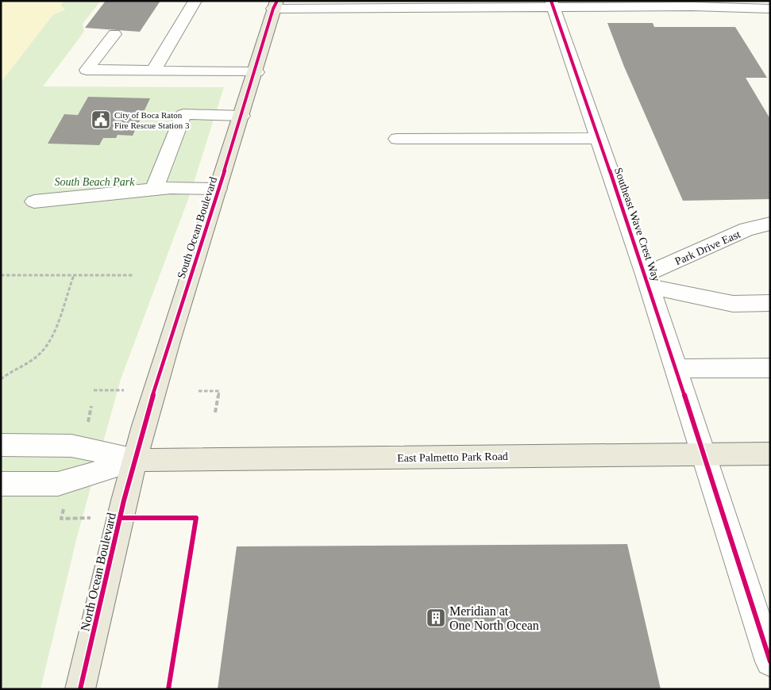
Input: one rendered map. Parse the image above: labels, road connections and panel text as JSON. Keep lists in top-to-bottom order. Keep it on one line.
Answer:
{"streets":{"main road":["South Ocean Boulevard","East Palmetto Park Road","North Ocean Boulevard"],"street":["Southeast Wave Crest Way","Park Drive East"]},"crossings":[["Southeast Wave Crest Way","Park Drive East"],["Southeast Wave Crest Way","East Palmetto Park Road"],["South Ocean Boulevard","East Palmetto Park Road"],["South Ocean Boulevard","North Ocean Boulevard"],["East Palmetto Park Road","North Ocean Boulevard"]],"parks":["South Beach Park"],"places":{"public building":["City of Boca Raton Fire Rescue Station 3"],"building":["Meridian at One North Ocean"]}}
